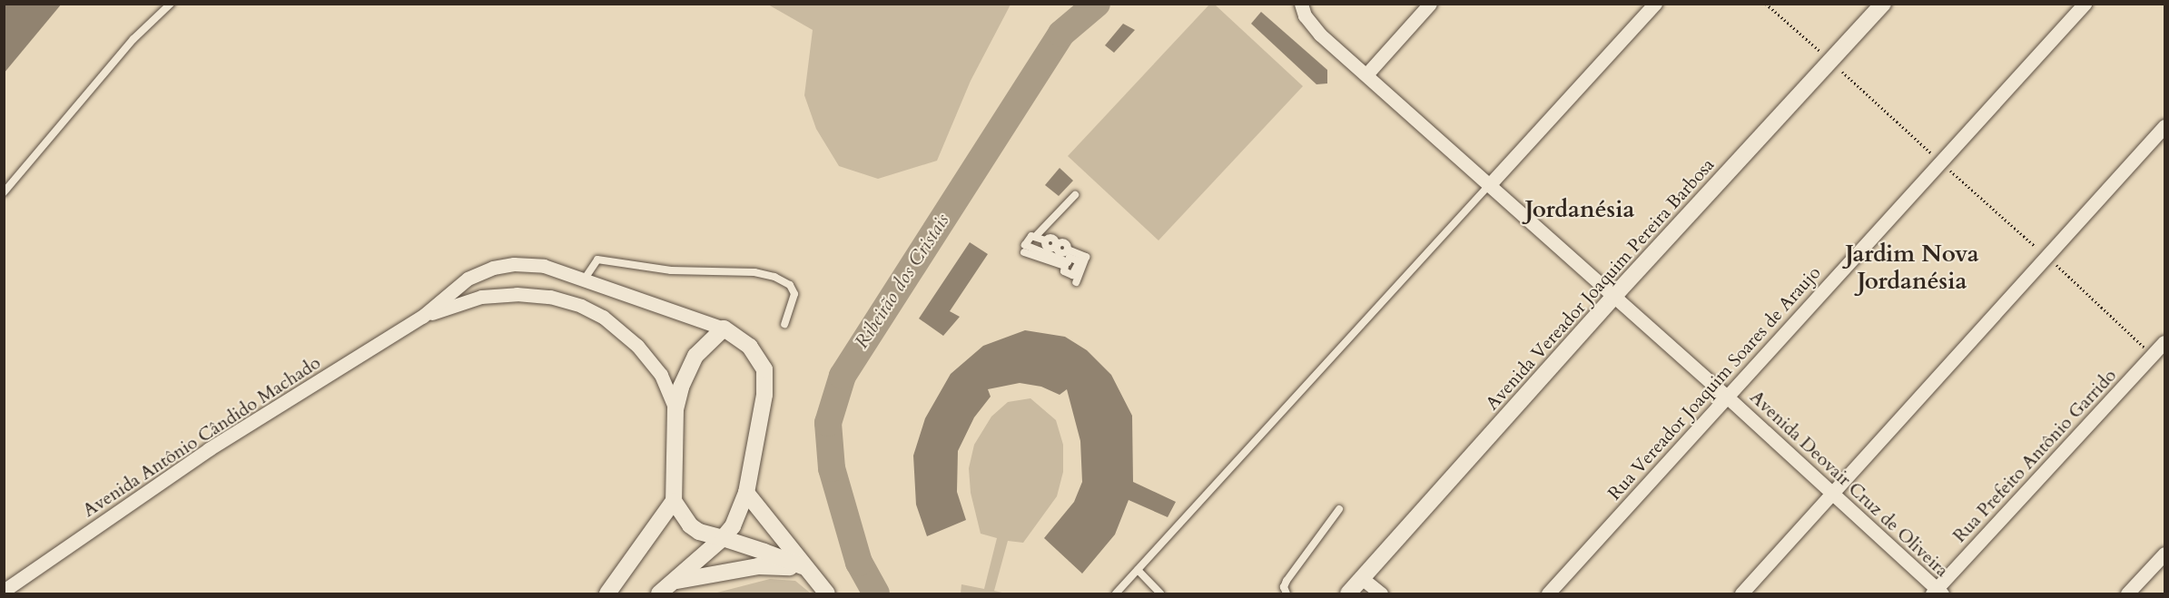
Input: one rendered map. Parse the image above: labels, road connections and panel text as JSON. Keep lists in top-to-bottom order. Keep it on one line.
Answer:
{"streets":{"street":["Avenida Vereador Joaquim Pereira Barbosa","Rua Vereador Joaquim Soares de Araujo","Avenida Antônio Cândido Machado","Rua Prefeito Antônio Garrido","Avenida Deovair Cruz de Oliveira"]},"crossings":[["Avenida Vereador Joaquim Pereira Barbosa","Avenida Deovair Cruz de Oliveira"],["Rua Vereador Joaquim Soares de Araujo","Avenida Deovair Cruz de Oliveira"],["Rua Prefeito Antônio Garrido","Avenida Deovair Cruz de Oliveira"]],"districts":["Jordanésia","Jardim Nova Jordanésia"],"water":["Ribeirão dos Cristais"]}
